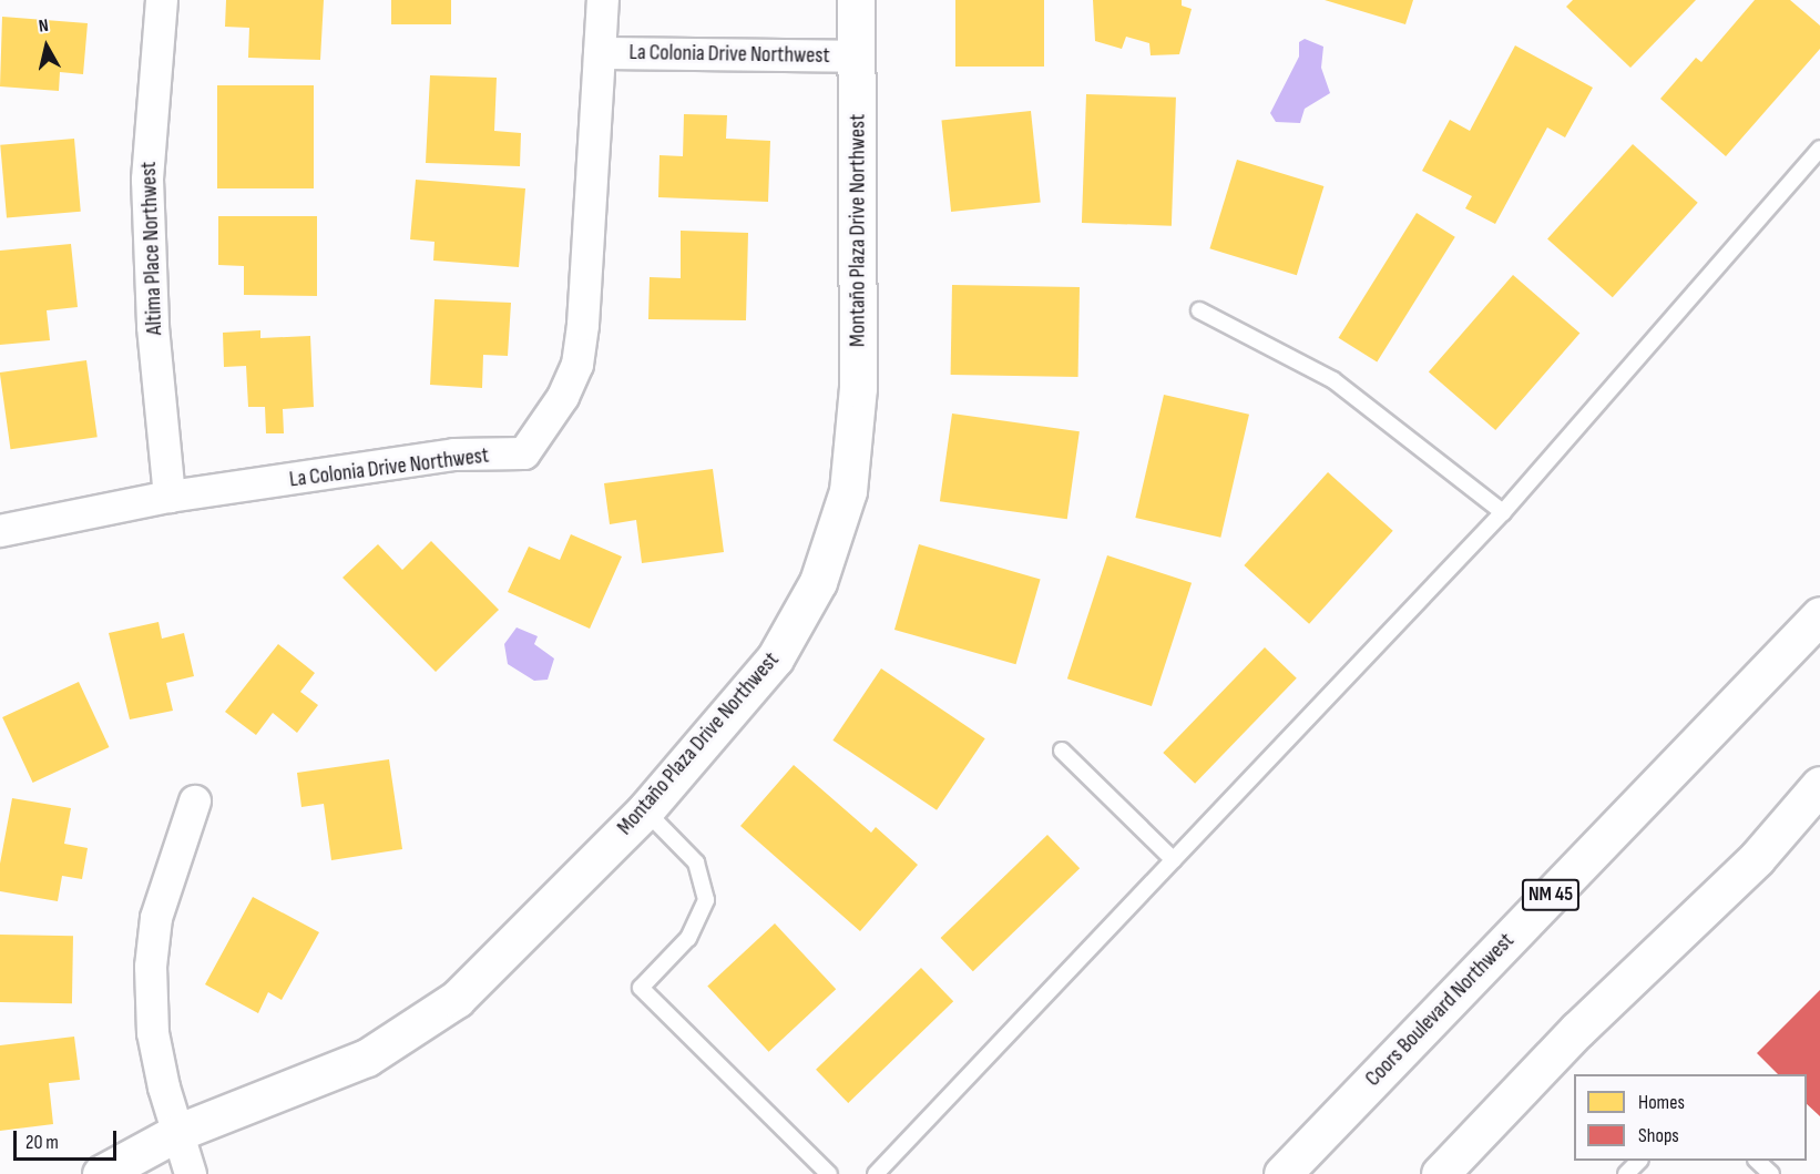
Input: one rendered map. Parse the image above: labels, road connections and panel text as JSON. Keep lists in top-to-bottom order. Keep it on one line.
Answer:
{"streets":{"street":["La Colonia Drive Northwest","Montaño Plaza Drive Northwest","Altima Place Northwest","NM 45","Coors Boulevard Northwest"]},"crossings":[["La Colonia Drive Northwest","Montaño Plaza Drive Northwest"],["La Colonia Drive Northwest","Altima Place Northwest"]],"legend":["Homes","Shops"],"scale_bar":"20 m","north":"top"}
